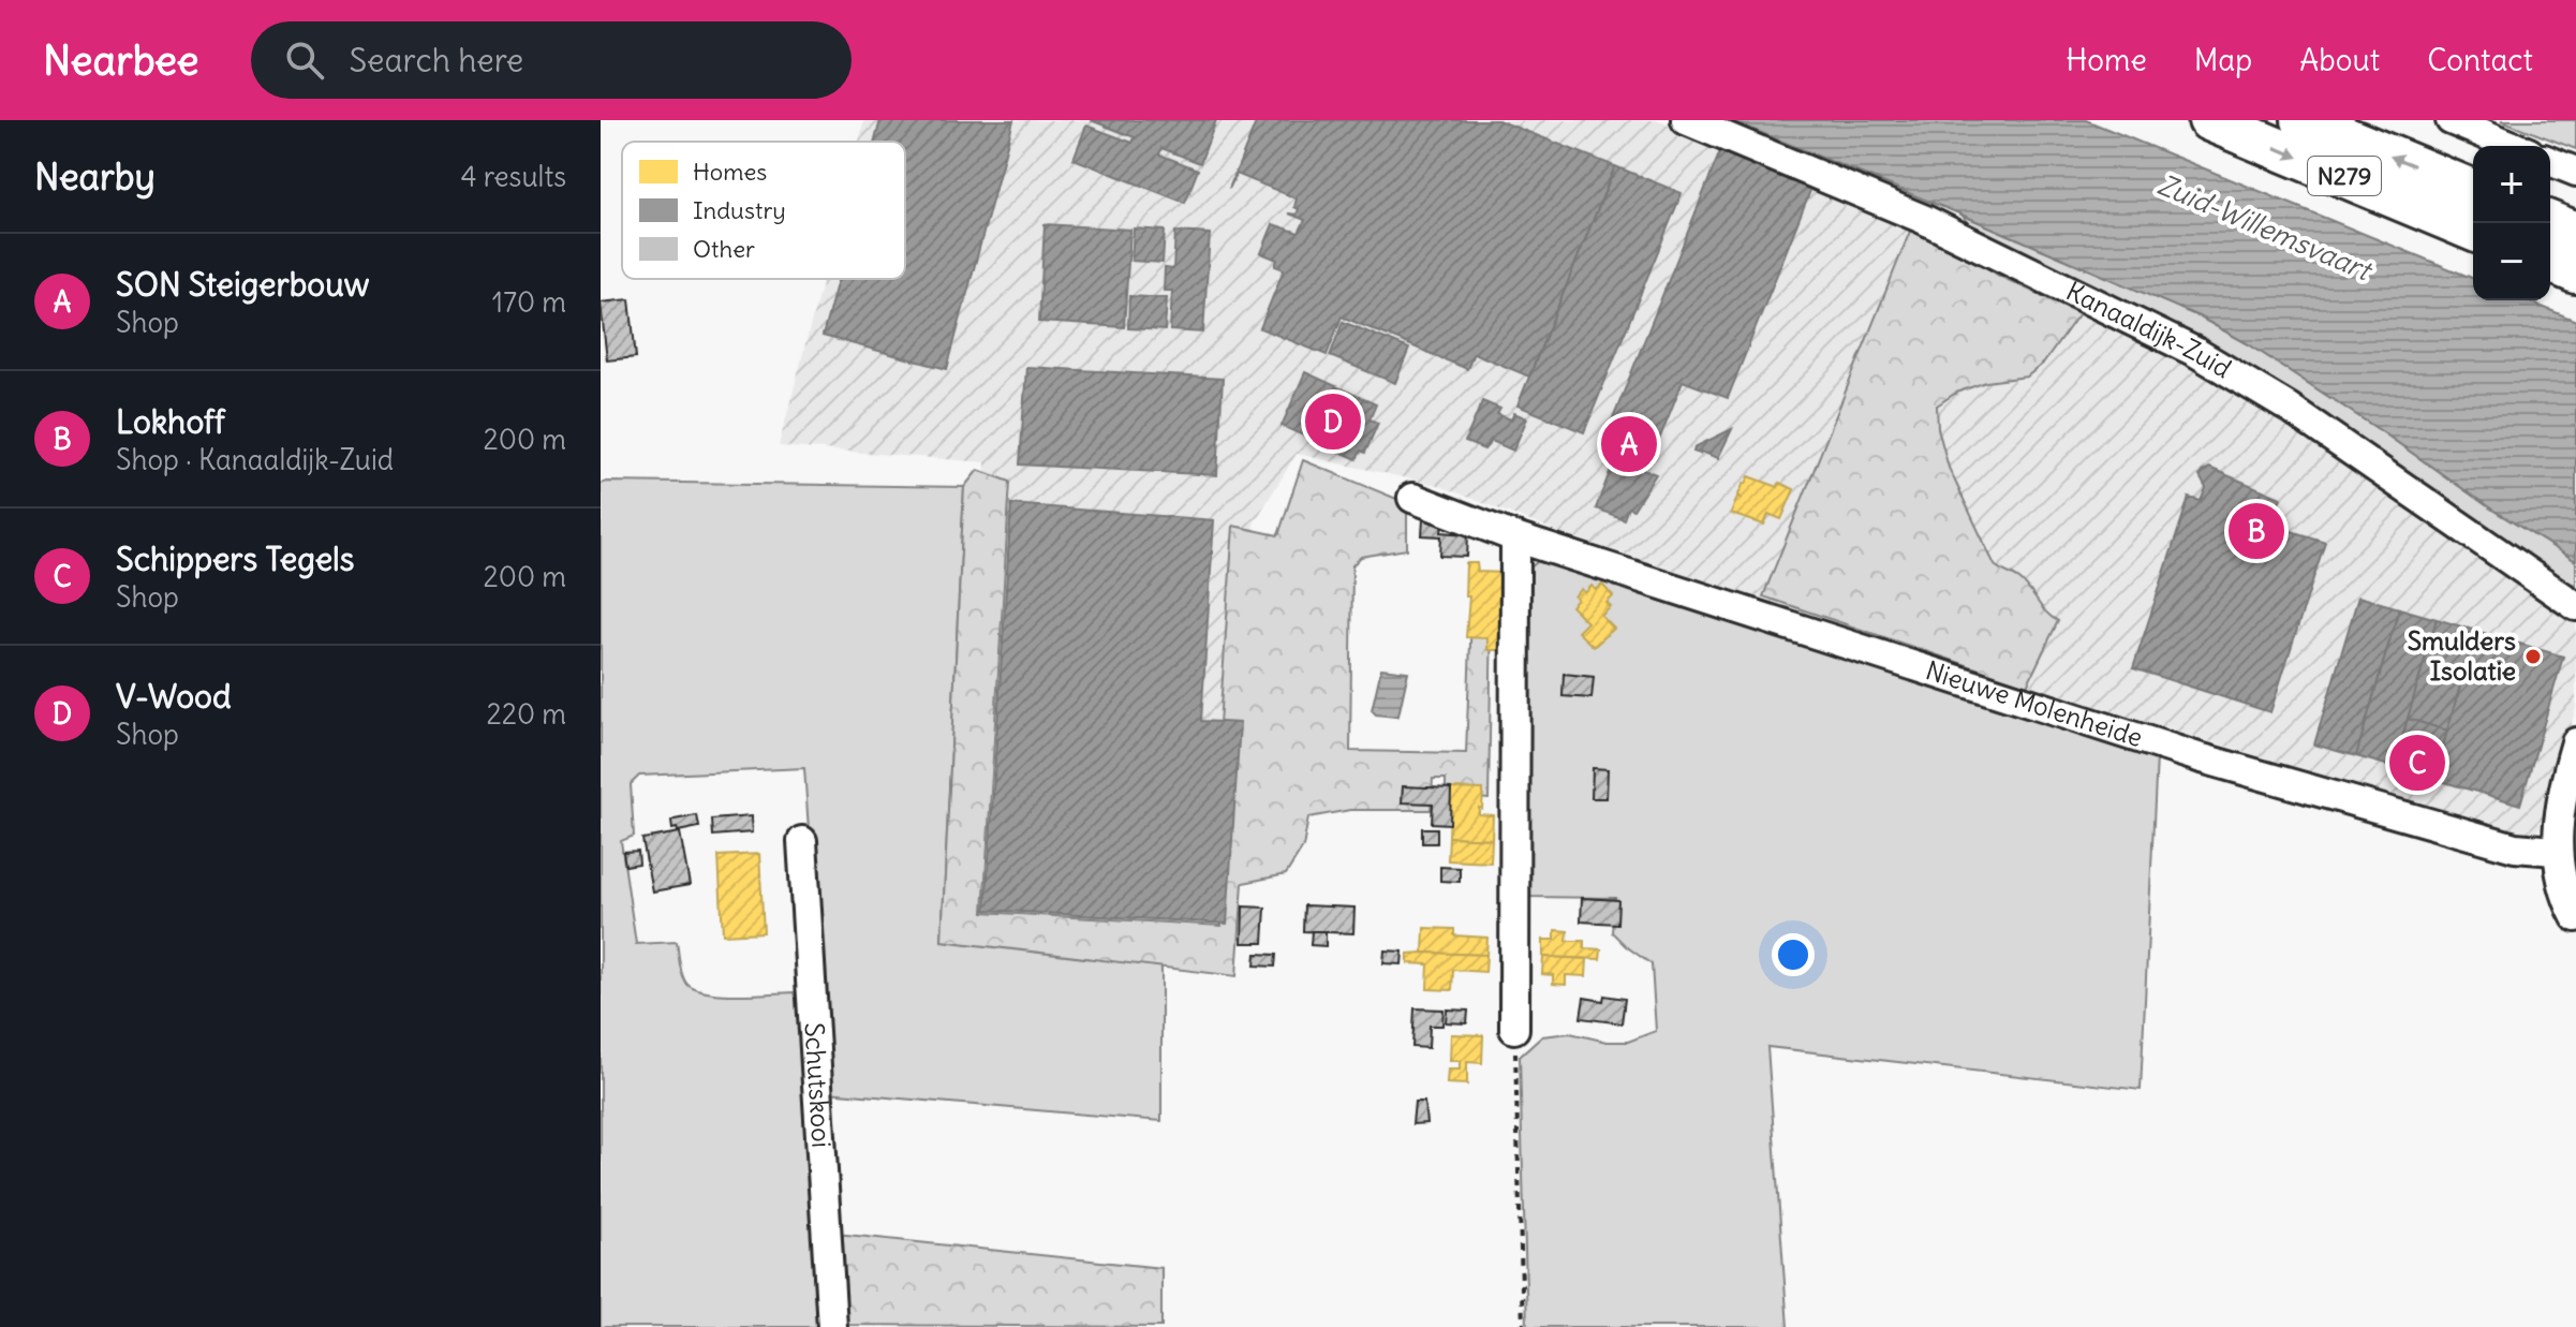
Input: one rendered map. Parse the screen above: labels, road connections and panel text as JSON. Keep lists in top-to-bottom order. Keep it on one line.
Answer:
{"streets":{"highway":["N279"],"street":["Kanaaldijk-Zuid","Nieuwe Molenheide","Schutskooi"]},"water":["Zuid-Willemsvaart"],"places":["Smulders Isolatie"],"legend":["Homes","Industry","Other"],"page":{"header":"Nearbee","search":"Search here","nav":["Home","Map","About","Contact"],"heading":["Nearby","4 results"],"map_buttons":["+","−"],"list":[{"mark":"A","name":"SON Steigerbouw","note":"Shop","value":"170 m"},{"mark":"B","name":"Lokhoff","note":"Shop · Kanaaldijk-Zuid","value":"200 m"},{"mark":"C","name":"Schippers Tegels","note":"Shop","value":"200 m"},{"mark":"D","name":"V-Wood","note":"Shop","value":"220 m"}],"pins":["D","A","B","C"]}}
